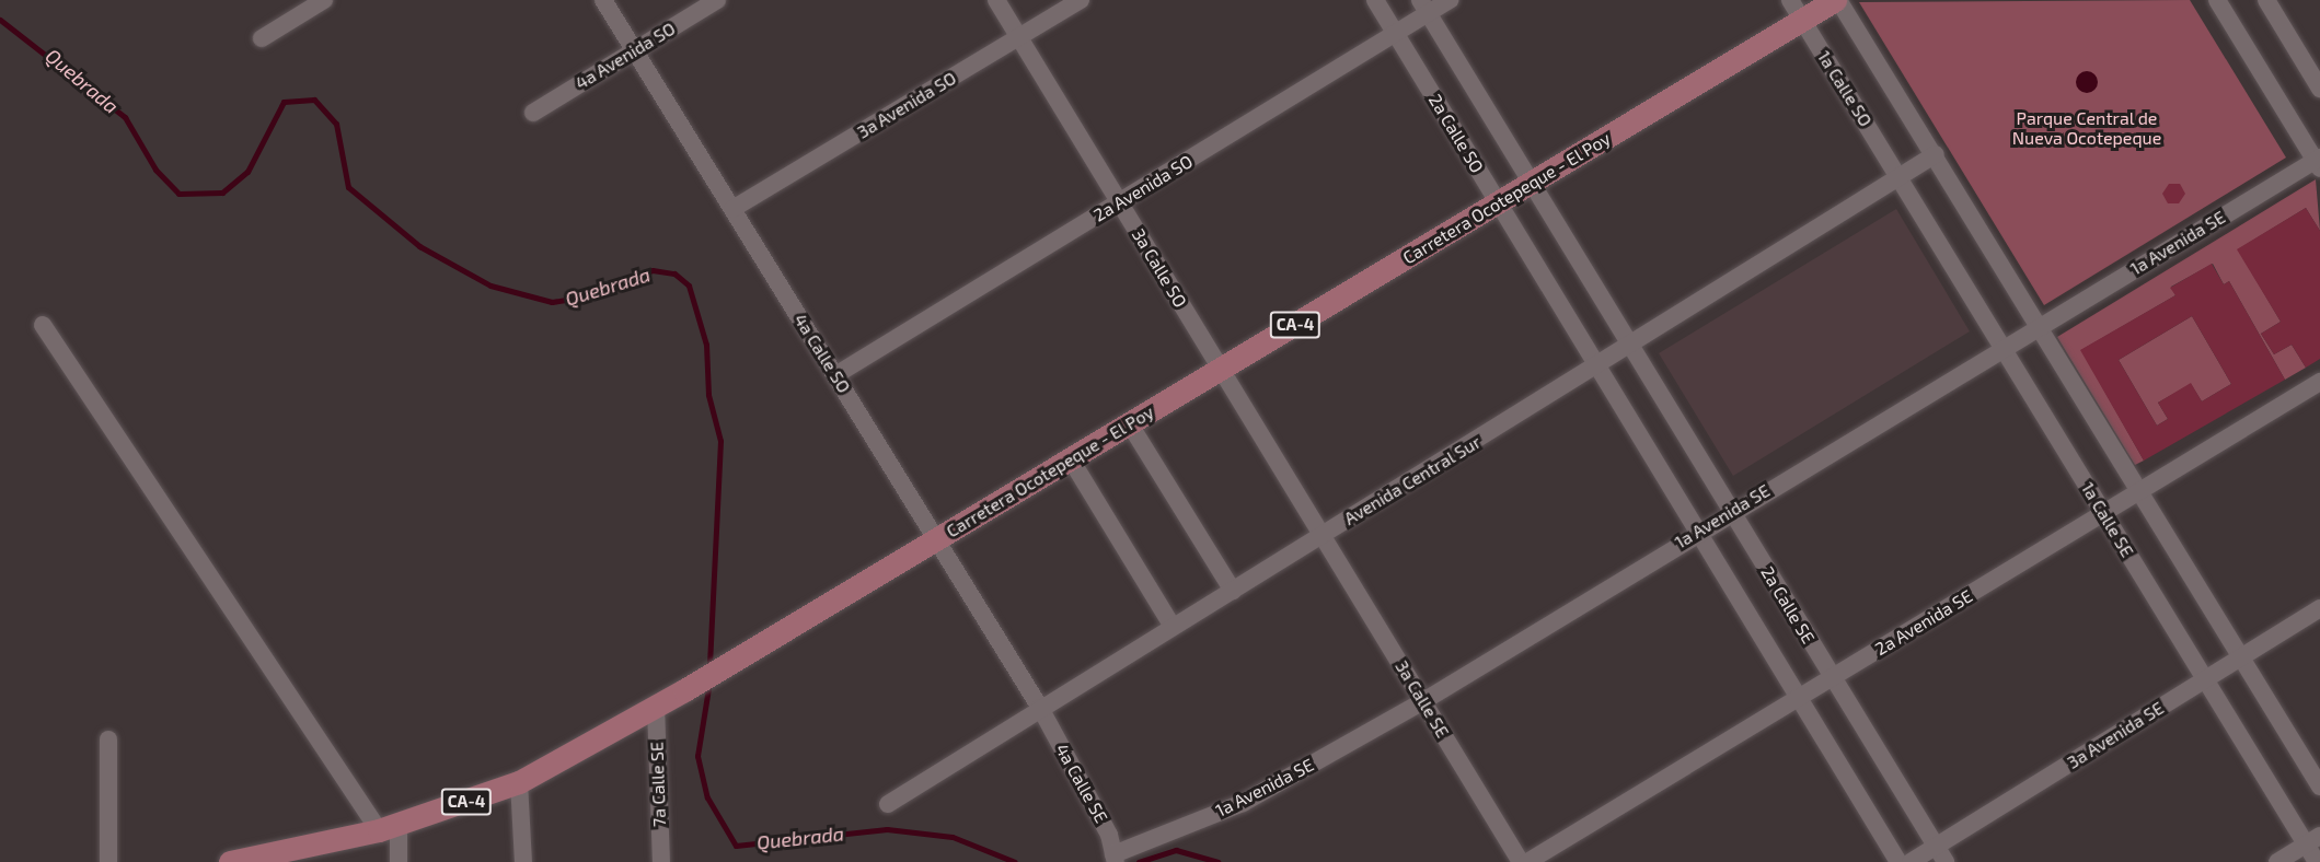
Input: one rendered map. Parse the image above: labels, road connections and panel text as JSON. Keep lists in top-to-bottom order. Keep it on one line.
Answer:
{"streets":{"main road":["Carretera Ocotepeque - El Poy","CA-4"],"street":["4a Avenida SO","1a Calle SO","3a Avenida SO","2a Calle SO","2a Avenida SO","1a Avenida SE","3a Calle SO","4a Calle SO","Avenida Central Sur","1a Calle SE","2a Calle SE","2a Avenida SE","3a Calle SE","3a Avenida SE","4a Calle SE","7a Calle SE"]},"crossings":[["4a Avenida SO","4a Calle SO"],["1a Calle SO","Carretera Ocotepeque - El Poy"],["1a Calle SO","Avenida Central Sur"],["1a Calle SO","1a Calle SE"],["3a Avenida SO","3a Calle SO"],["3a Avenida SO","4a Calle SO"],["2a Calle SO","2a Avenida SO"],["2a Calle SO","Carretera Ocotepeque - El Poy"],["2a Calle SO","Avenida Central Sur"],["2a Avenida SO","3a Calle SO"],["2a Avenida SO","4a Calle SO"],["Carretera Ocotepeque - El Poy","3a Calle SO"],["Carretera Ocotepeque - El Poy","4a Calle SO"],["Carretera Ocotepeque - El Poy","7a Calle SE"],["1a Avenida SE","1a Calle SE"],["1a Avenida SE","2a Calle SE"],["1a Avenida SE","3a Calle SE"],["1a Avenida SE","4a Calle SE"],["3a Calle SO","Avenida Central Sur"],["3a Calle SO","3a Calle SE"],["4a Calle SO","Avenida Central Sur"],["4a Calle SO","4a Calle SE"],["Avenida Central Sur","1a Calle SE"],["Avenida Central Sur","2a Calle SE"],["Avenida Central Sur","3a Calle SE"],["Avenida Central Sur","4a Calle SE"],["1a Calle SE","2a Avenida SE"],["1a Calle SE","3a Avenida SE"],["2a Calle SE","2a Avenida SE"],["2a Calle SE","3a Avenida SE"]],"water":["Quebrada"],"parks":["Parque Central de Nueva Ocotepeque"]}
